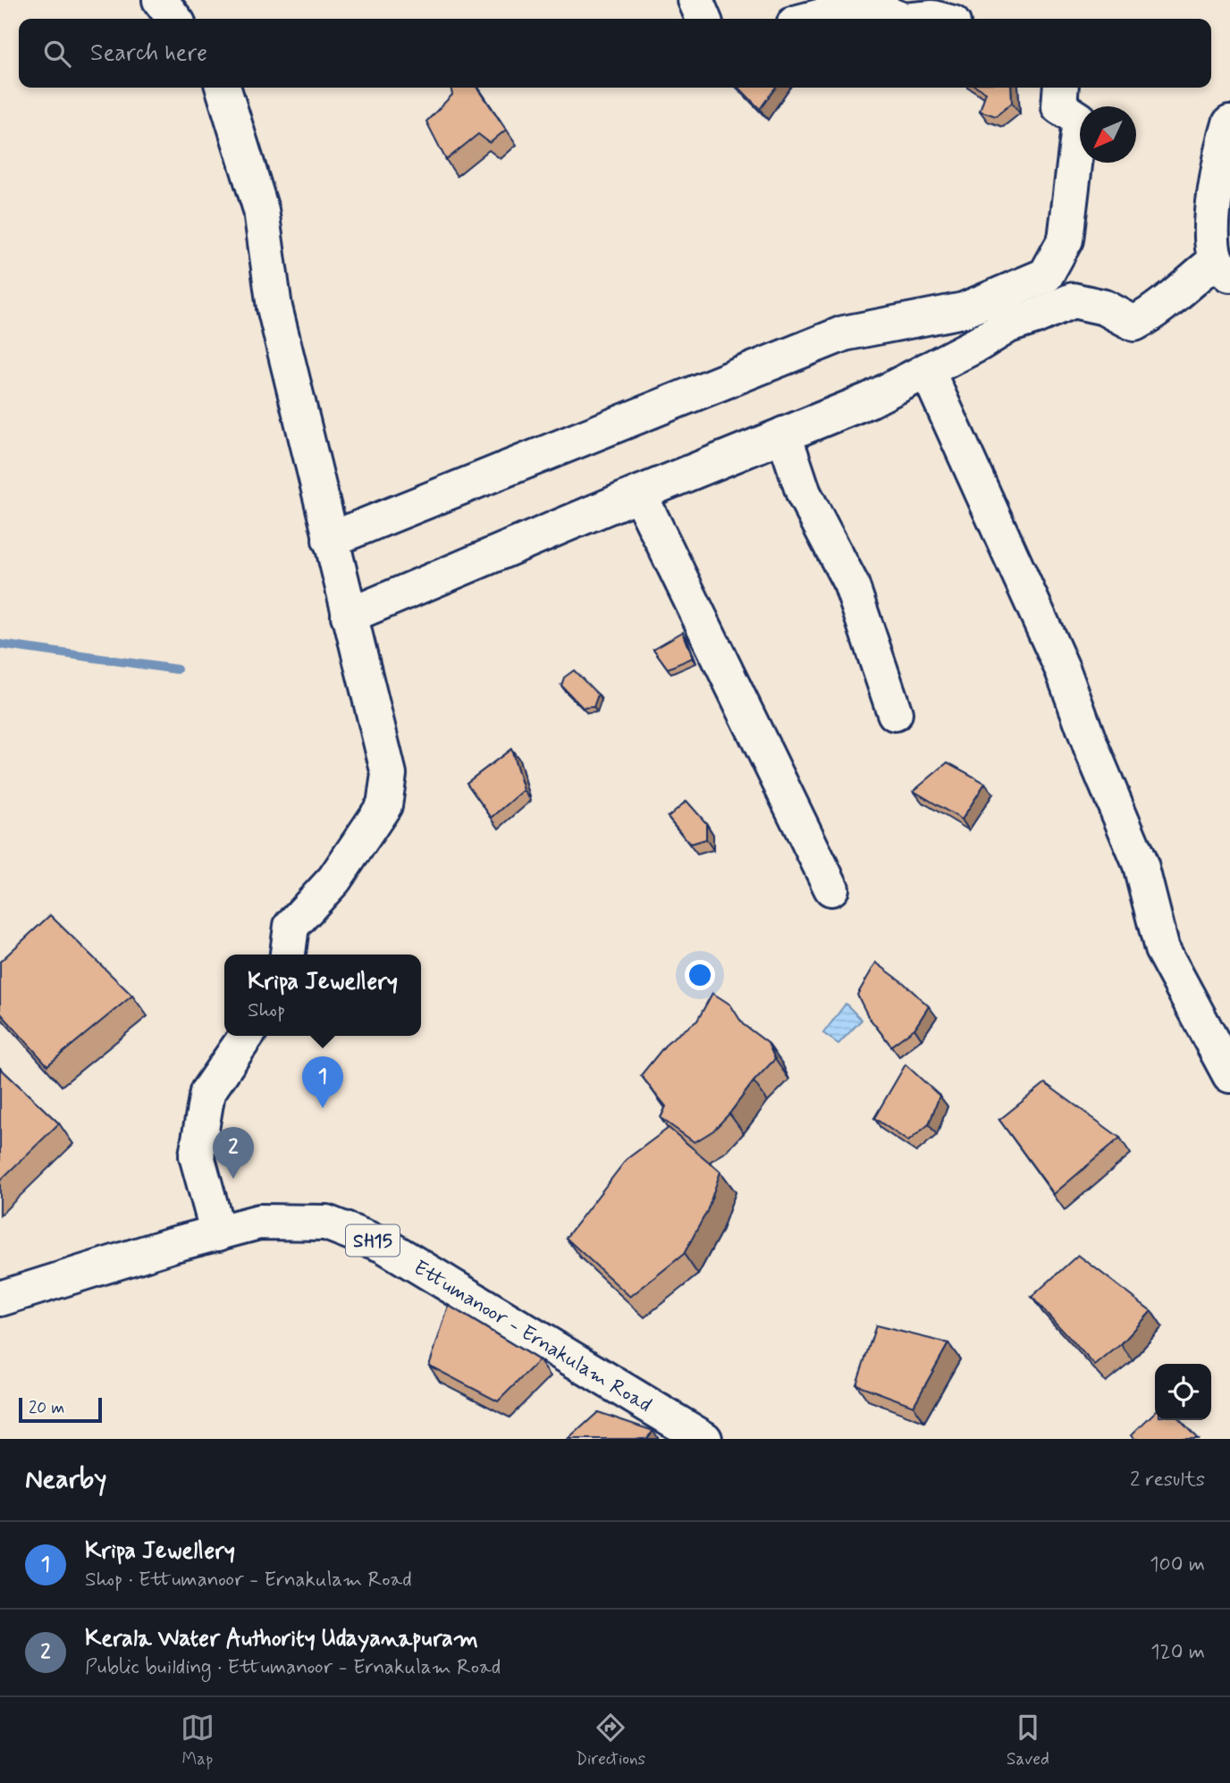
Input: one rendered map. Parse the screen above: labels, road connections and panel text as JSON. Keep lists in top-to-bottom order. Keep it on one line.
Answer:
{"streets":{"street":["SH15","Ettumanoor - Ernakulam Road"]},"scale_bar":"20 m","north":"bottom left","page":{"search":"Search here","popup":["Kripa Jewellery","Shop"],"pins":["1","2"],"scale":"20 m","heading":["Nearby","2 results"],"list":[{"mark":"1","name":"Kripa Jewellery","note":"Shop · Ettumanoor - Ernakulam Road","value":"100 m"},{"mark":"2","name":"Kerala Water Authority Udayanapuram","note":"Public building · Ettumanoor - Ernakulam Road","value":"120 m"}],"nav":["Map","Directions","Saved"]}}
